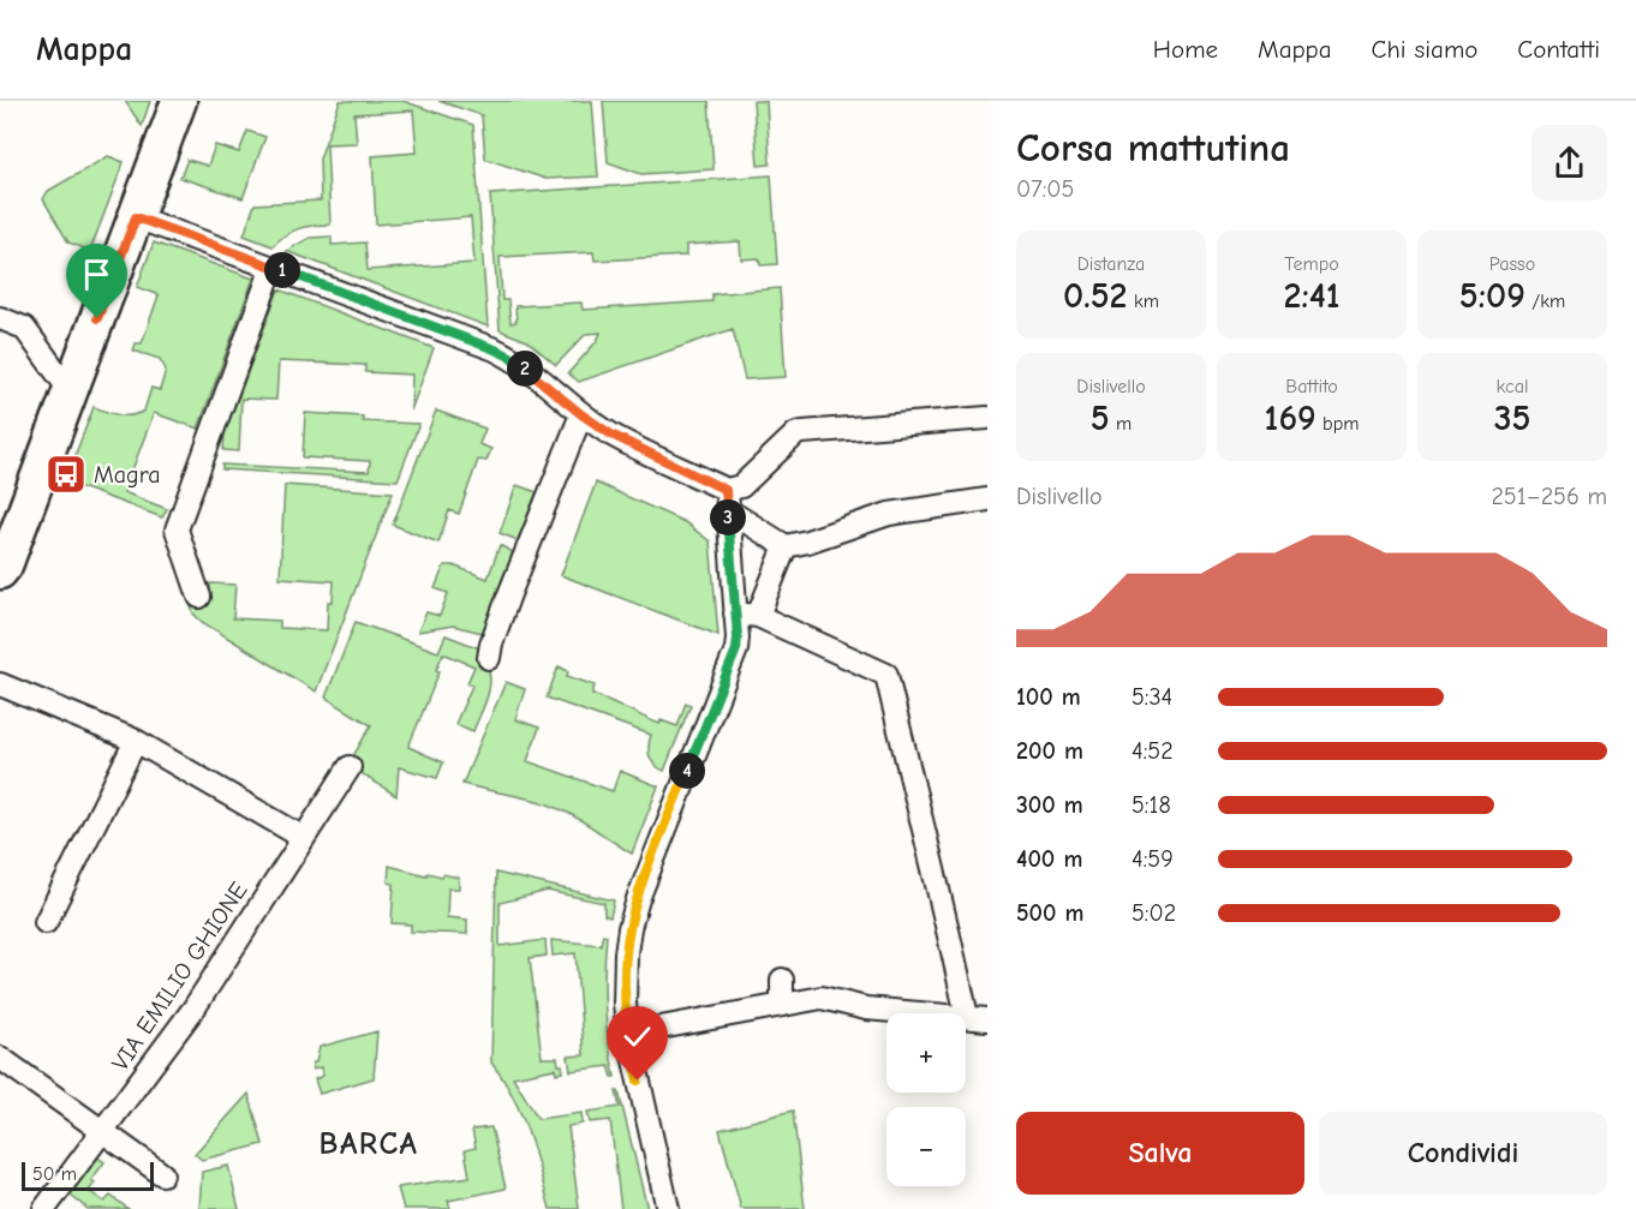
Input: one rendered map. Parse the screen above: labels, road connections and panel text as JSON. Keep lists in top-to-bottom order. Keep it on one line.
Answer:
{"streets":{"street":["VIA EMILIO GHIONE"]},"districts":["BARCA"],"places":{"bus stop":["Magra"]},"scale_bar":"50 m","page":{"header":"Mappa","nav":["Home","Mappa","Chi siamo","Contatti"],"heading":["Corsa mattutina","07:05"],"stats":[["Distanza","0.52 km"],["Tempo","2:41"],["Passo","5:09 /km"],["Dislivello","5 m"],["Battito","169 bpm"],["kcal","35"]],"pins":["1","2","3","4"],"chart":["Dislivello","251–256 m"],"list":[{"name":"100 m","note":"5:34"},{"name":"200 m","note":"4:52"},{"name":"300 m","note":"5:18"},{"name":"400 m","note":"4:59"},{"name":"500 m","note":"5:02"}],"map_buttons":["+","−"],"buttons":["Salva","Condividi"],"scale":"50 m"}}
